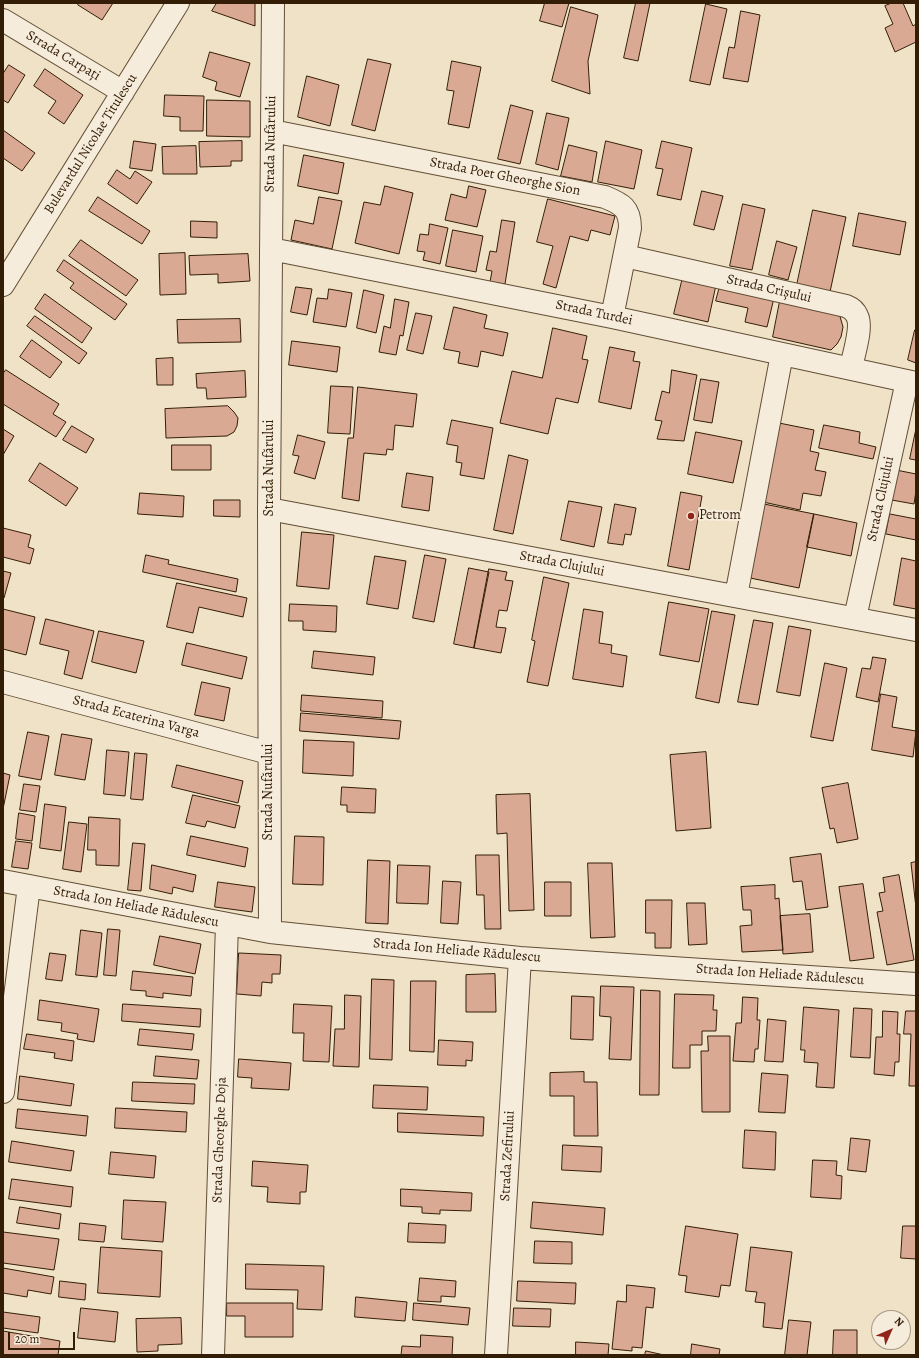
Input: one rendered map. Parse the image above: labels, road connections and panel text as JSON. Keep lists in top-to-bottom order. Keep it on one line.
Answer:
{"streets":{"street":["Strada Carpați","Bulevardul Nicolae Titulescu","Strada Nufărului","Strada Poet Gheorghe Sion","Strada Crișului","Strada Turdei","Strada Clujului","Strada Ecaterina Varga","Strada Ion Heliade Rădulescu","Strada Gheorghe Doja","Strada Zefirului"]},"crossings":[["Strada Carpați","Bulevardul Nicolae Titulescu"],["Strada Nufărului","Strada Poet Gheorghe Sion"],["Strada Nufărului","Strada Turdei"],["Strada Nufărului","Strada Clujului"],["Strada Nufărului","Strada Ecaterina Varga"],["Strada Nufărului","Strada Ion Heliade Rădulescu"],["Strada Poet Gheorghe Sion","Strada Crișului"],["Strada Poet Gheorghe Sion","Strada Turdei"],["Strada Crișului","Strada Turdei"],["Strada Turdei","Strada Clujului"],["Strada Ion Heliade Rădulescu","Strada Gheorghe Doja"],["Strada Ion Heliade Rădulescu","Strada Zefirului"]],"places":["Petrom"],"scale_bar":"20 m","north":"top right"}
